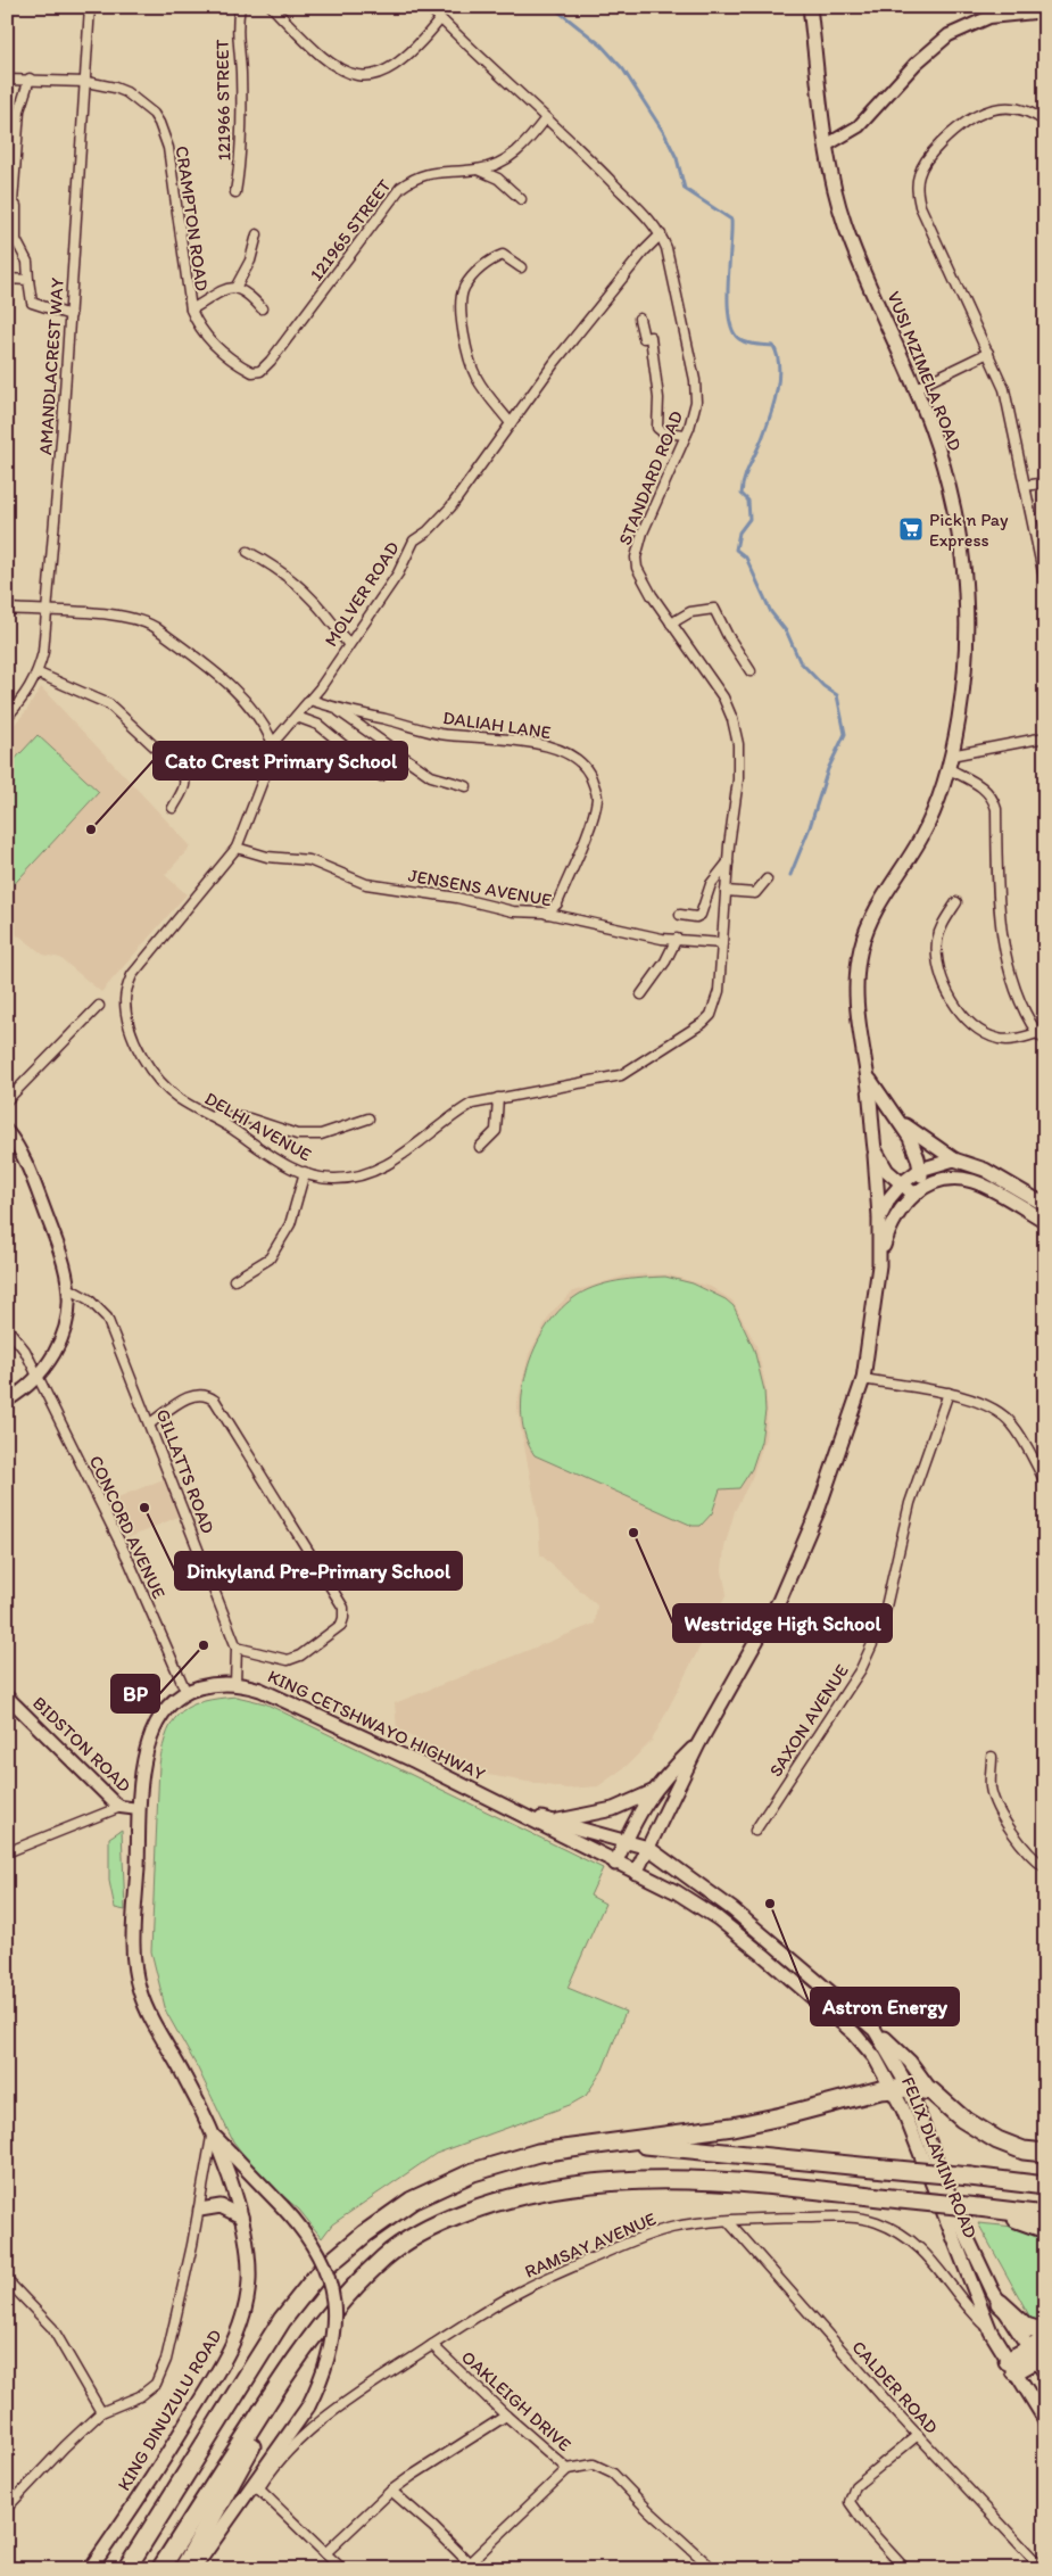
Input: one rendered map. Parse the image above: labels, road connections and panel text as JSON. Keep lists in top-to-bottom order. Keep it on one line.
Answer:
{"streets":{"main road":["VUSI MZIMELA ROAD","KING CETSHWAYO HIGHWAY","FELIX DLAMINI ROAD","KING DINUZULU ROAD"],"street":["121966 STREET","CRAMPTON ROAD","121965 STREET","AMANDLACREST WAY","STANDARD ROAD","MOLVER ROAD","DALIAH LANE","JENSENS AVENUE","DELHI AVENUE","GILLATTS ROAD","CONCORD AVENUE","SAXON AVENUE","BIDSTON ROAD","RAMSAY AVENUE","CALDER ROAD","OAKLEIGH DRIVE"]},"crossings":[["CRAMPTON ROAD","121965 STREET"],["CRAMPTON ROAD","AMANDLACREST WAY"],["121965 STREET","STANDARD ROAD"],["STANDARD ROAD","MOLVER ROAD"],["STANDARD ROAD","JENSENS AVENUE"],["STANDARD ROAD","DELHI AVENUE"],["MOLVER ROAD","DALIAH LANE"],["MOLVER ROAD","JENSENS AVENUE"],["MOLVER ROAD","DELHI AVENUE"],["DALIAH LANE","JENSENS AVENUE"],["GILLATTS ROAD","KING CETSHWAYO HIGHWAY"],["CONCORD AVENUE","KING CETSHWAYO HIGHWAY"],["KING CETSHWAYO HIGHWAY","BIDSTON ROAD"],["KING CETSHWAYO HIGHWAY","FELIX DLAMINI ROAD"],["KING CETSHWAYO HIGHWAY","KING DINUZULU ROAD"],["FELIX DLAMINI ROAD","RAMSAY AVENUE"],["RAMSAY AVENUE","CALDER ROAD"],["RAMSAY AVENUE","OAKLEIGH DRIVE"]],"places":{"supermarket":["Pick n Pay Express"],"other":["Cato Crest Primary School","Dinkyland Pre-Primary School","Westridge High School","BP","Astron Energy"]}}
